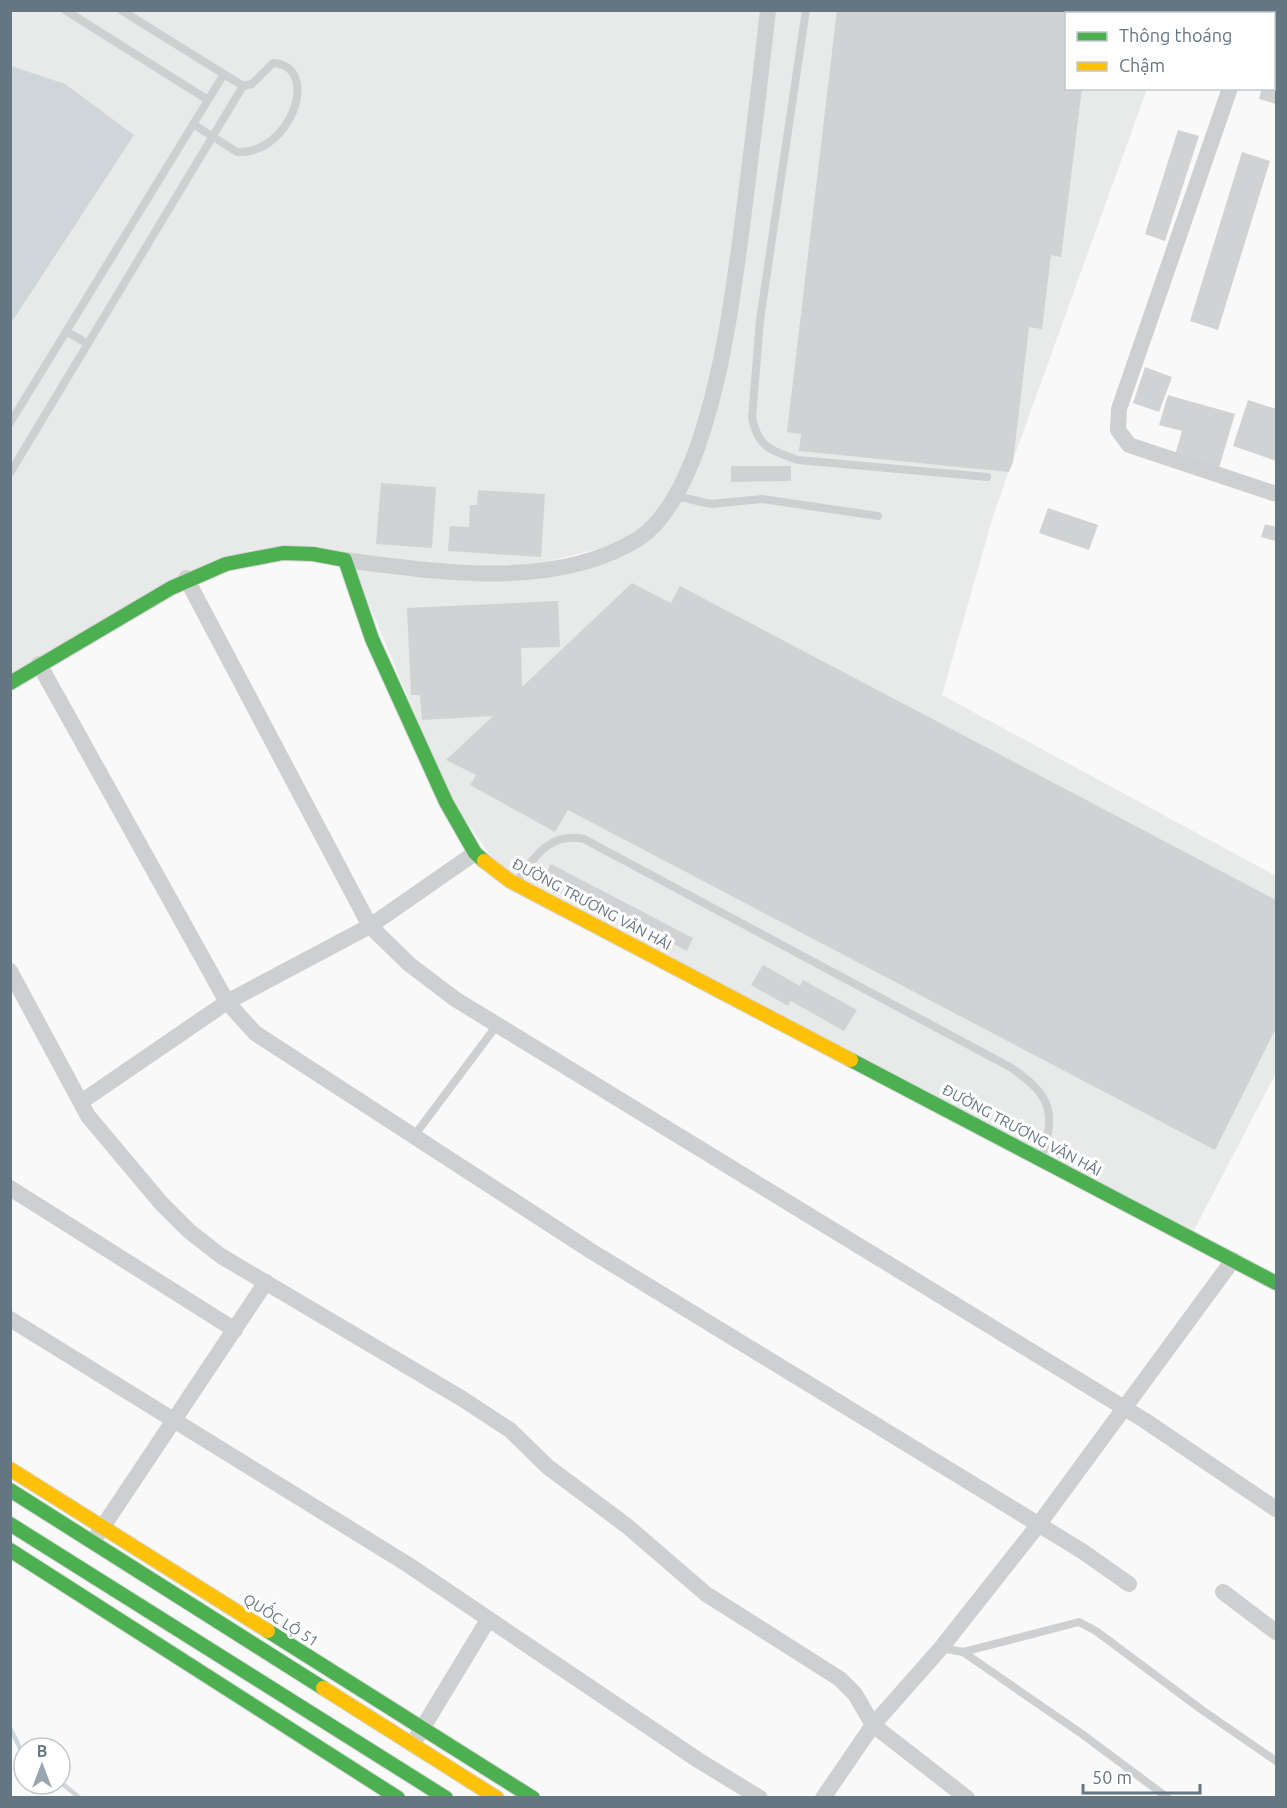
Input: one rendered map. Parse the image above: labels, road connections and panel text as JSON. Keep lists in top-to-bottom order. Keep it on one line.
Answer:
{"streets":{"main road":["ĐƯỜNG TRƯƠNG VĂN HẢI","QUỐC LỘ 51"]},"legend":["Thông thoáng","Chậm"],"scale_bar":"50 m","north":"top"}
